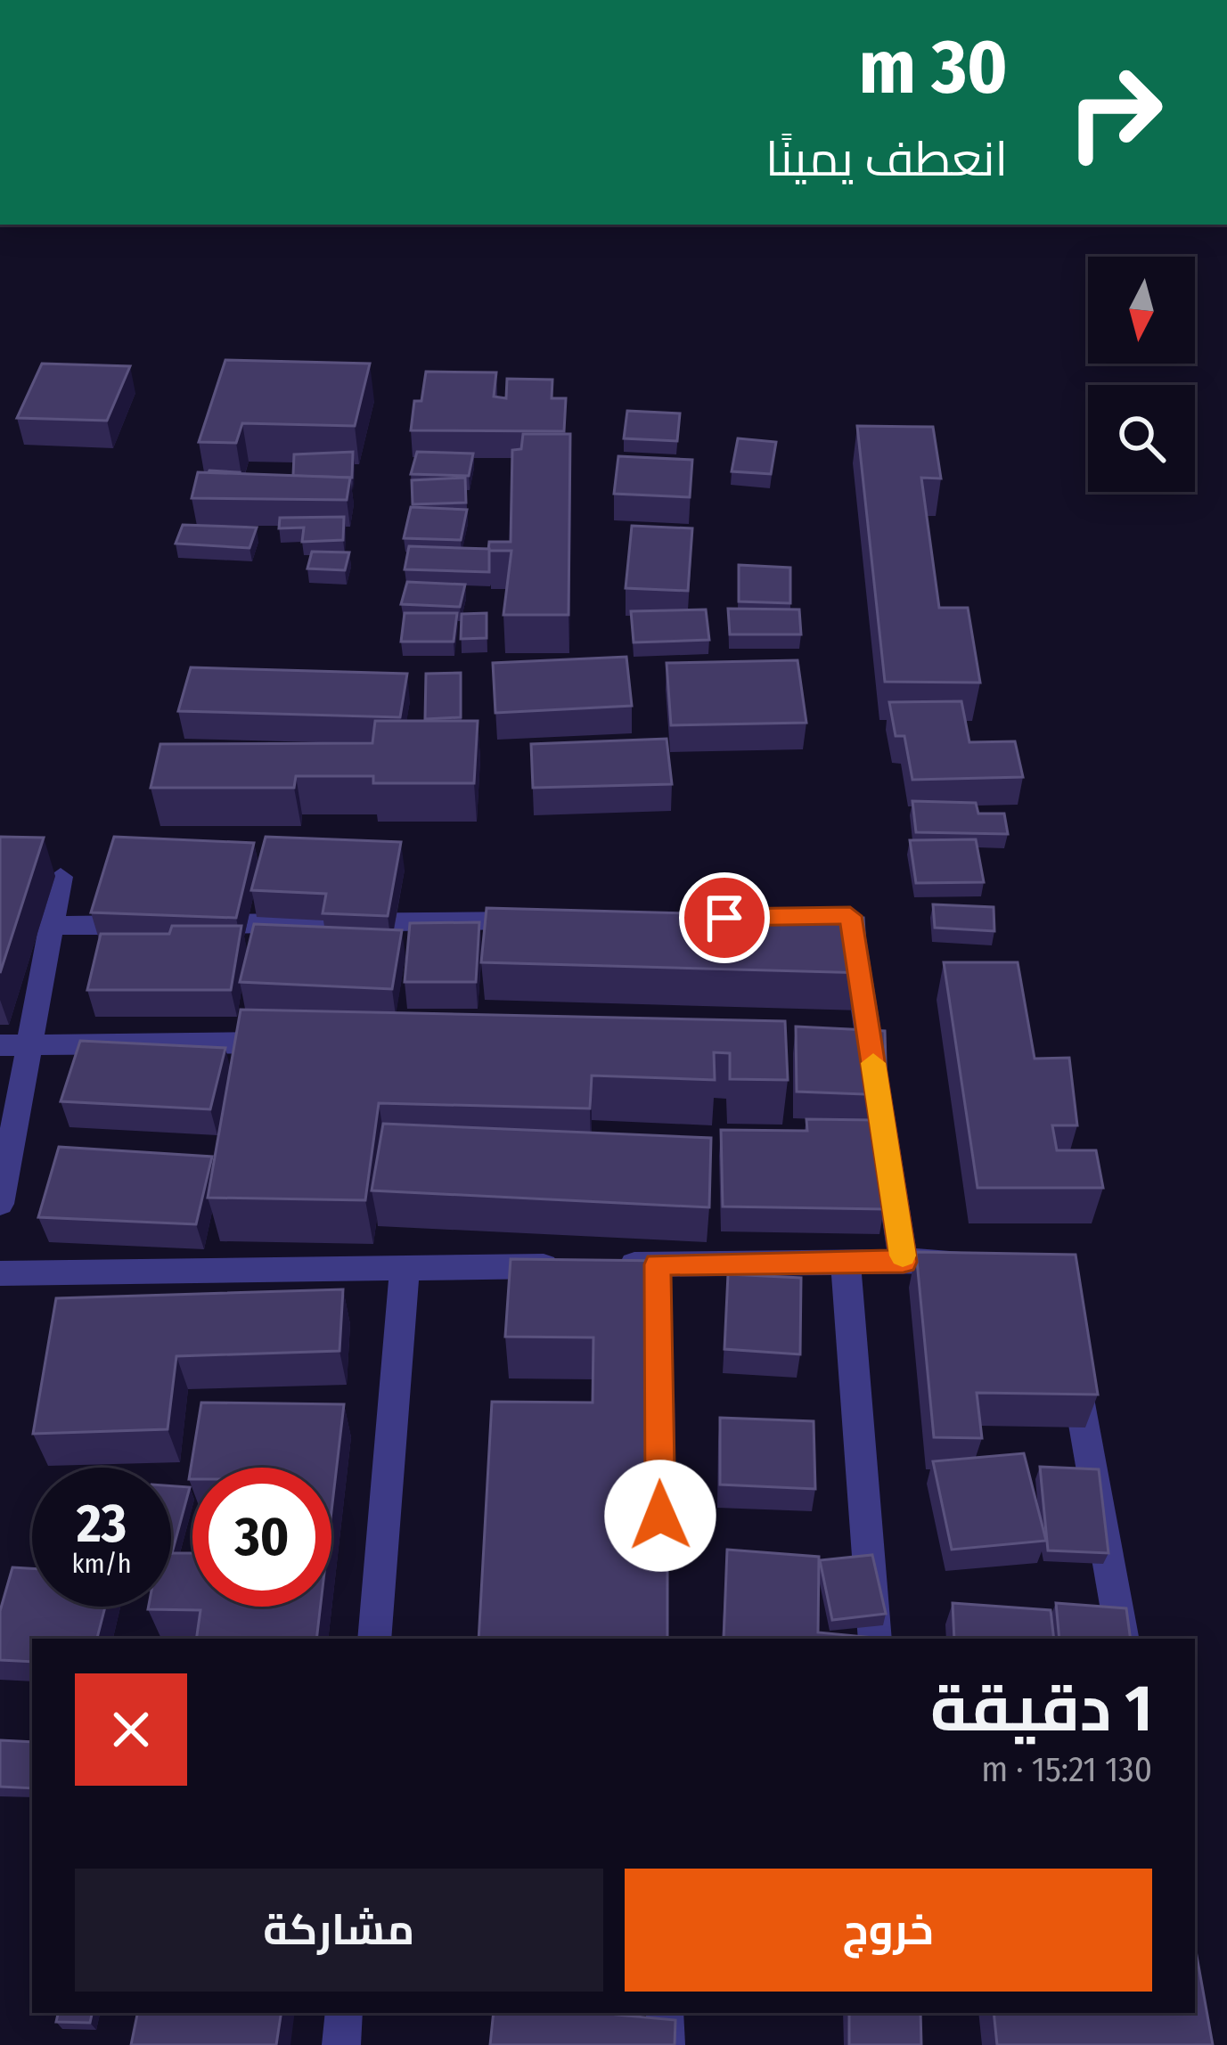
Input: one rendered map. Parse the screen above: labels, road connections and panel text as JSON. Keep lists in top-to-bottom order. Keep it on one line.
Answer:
{"north":"bottom","page":{"turn":["30 m","انعطف يمينًا"],"speed":"23 km/h","limit":"30","heading":["1 دقيقة","130 m · 15:21"],"buttons":["خروج","مشاركة"]}}
